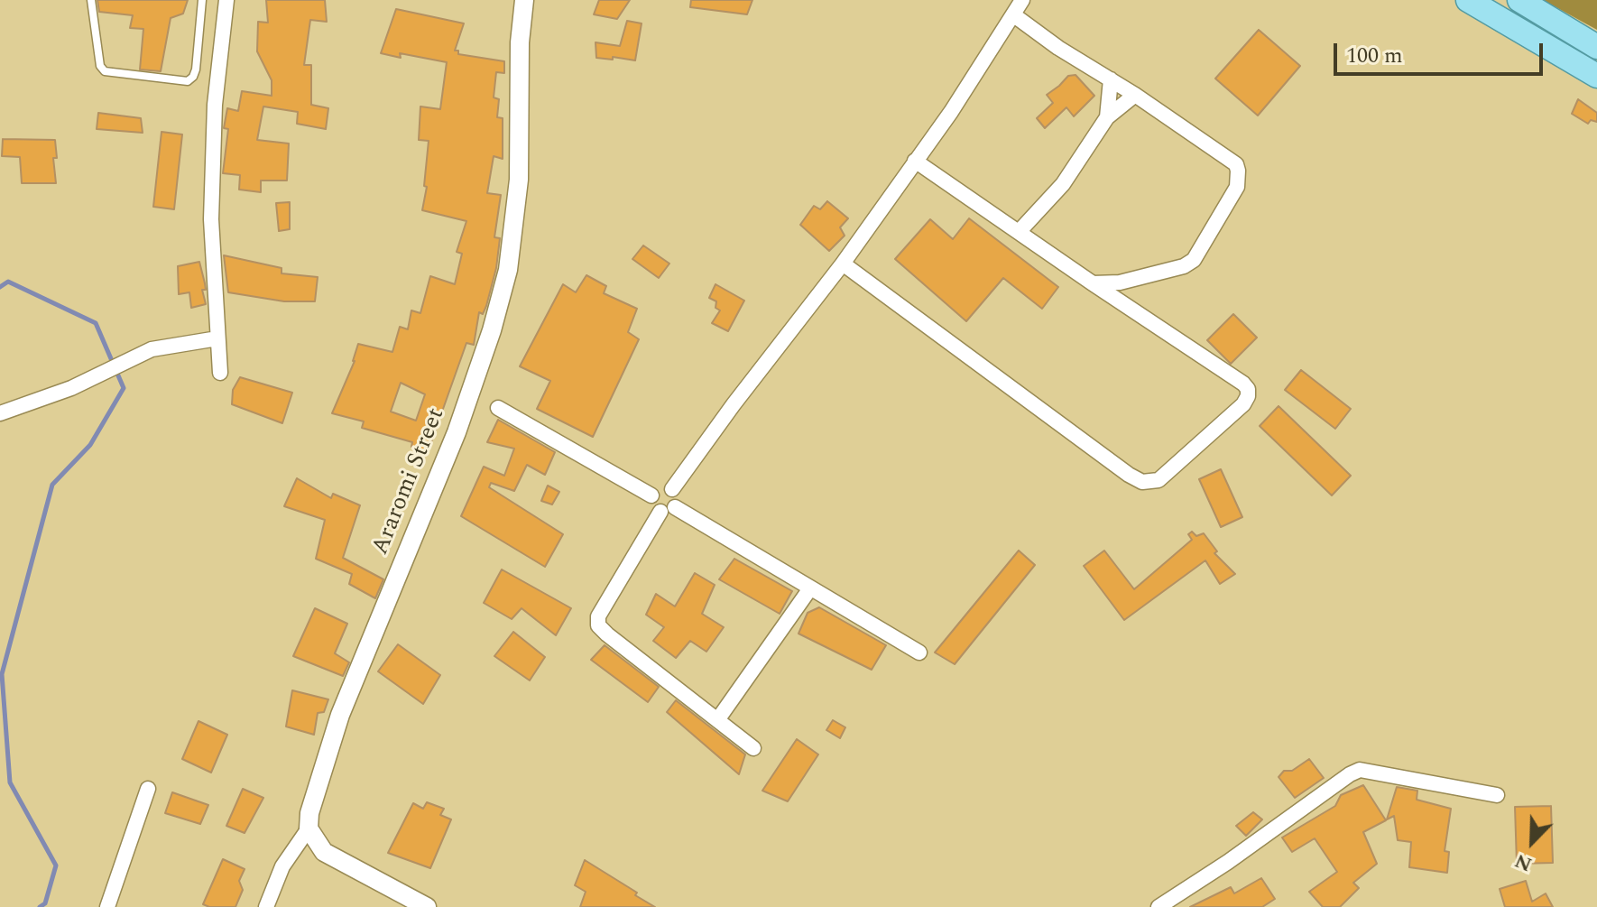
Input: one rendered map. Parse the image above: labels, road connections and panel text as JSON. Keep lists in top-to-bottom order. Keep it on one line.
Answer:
{"streets":{"street":["Araromi Street"]},"scale_bar":"100 m","north":"bottom left"}
